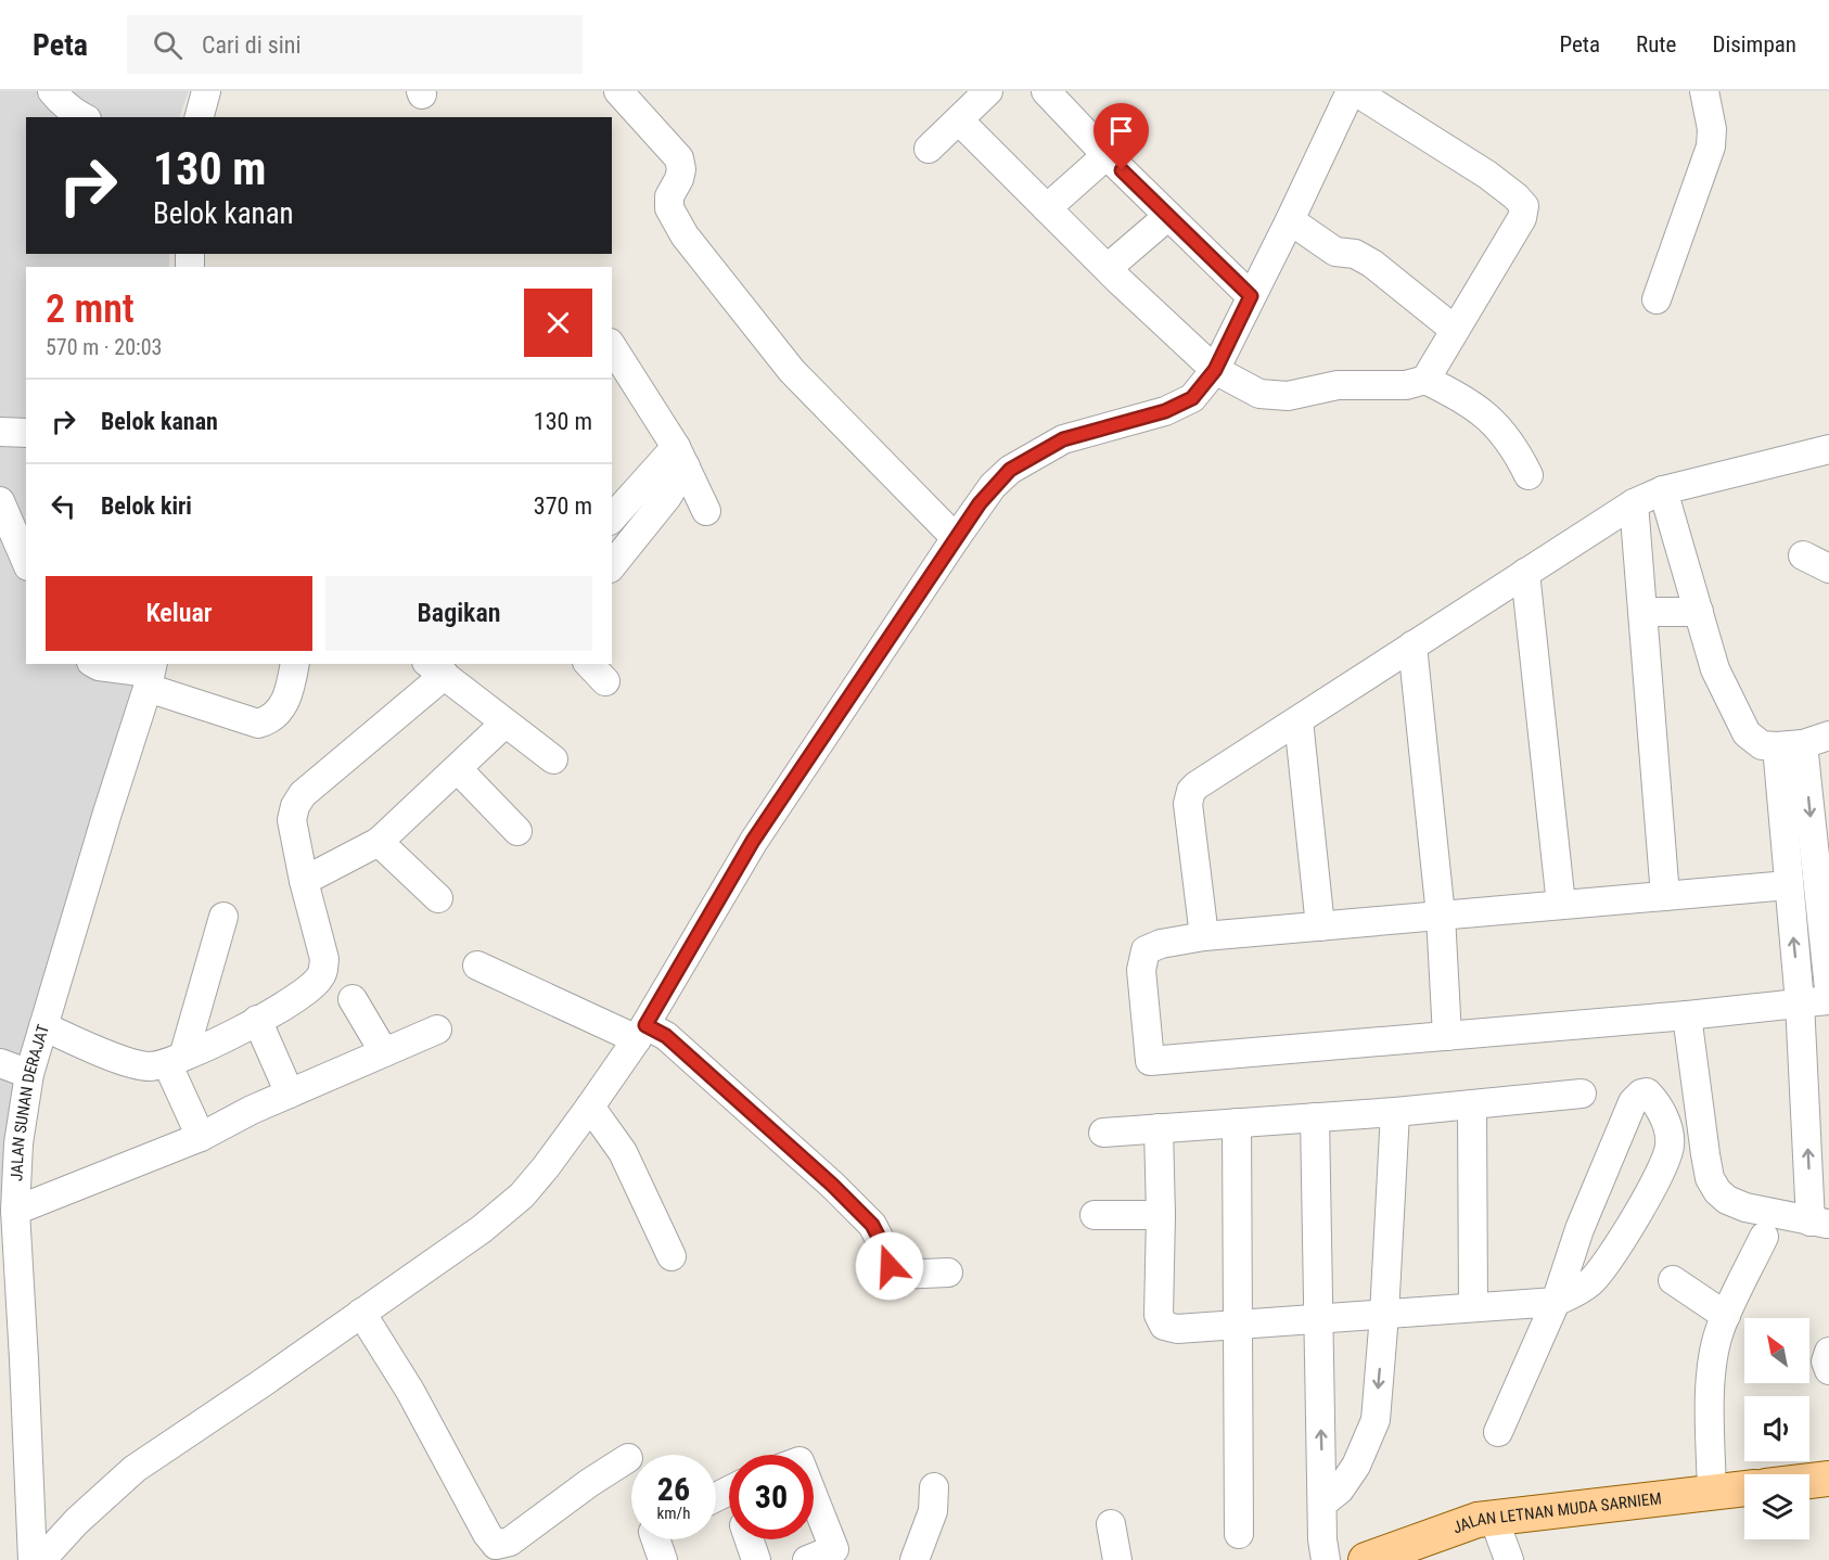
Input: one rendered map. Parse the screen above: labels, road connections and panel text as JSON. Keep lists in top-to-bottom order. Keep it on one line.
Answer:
{"streets":{"main road":["JALAN LETNAN MUDA SARNIEM"],"street":["JALAN SUNAN DERAJAT"]},"north":"top left","page":{"header":"Peta","search":"Cari di sini","nav":["Peta","Rute","Disimpan"],"turn":["130 m","Belok kanan"],"heading":["2 mnt","570 m · 20:03"],"list":[{"name":"Belok kanan","value":"130 m"},{"name":"Belok kiri","value":"370 m"}],"buttons":["Keluar","Bagikan"],"speed":"26 km/h","limit":"30"}}
